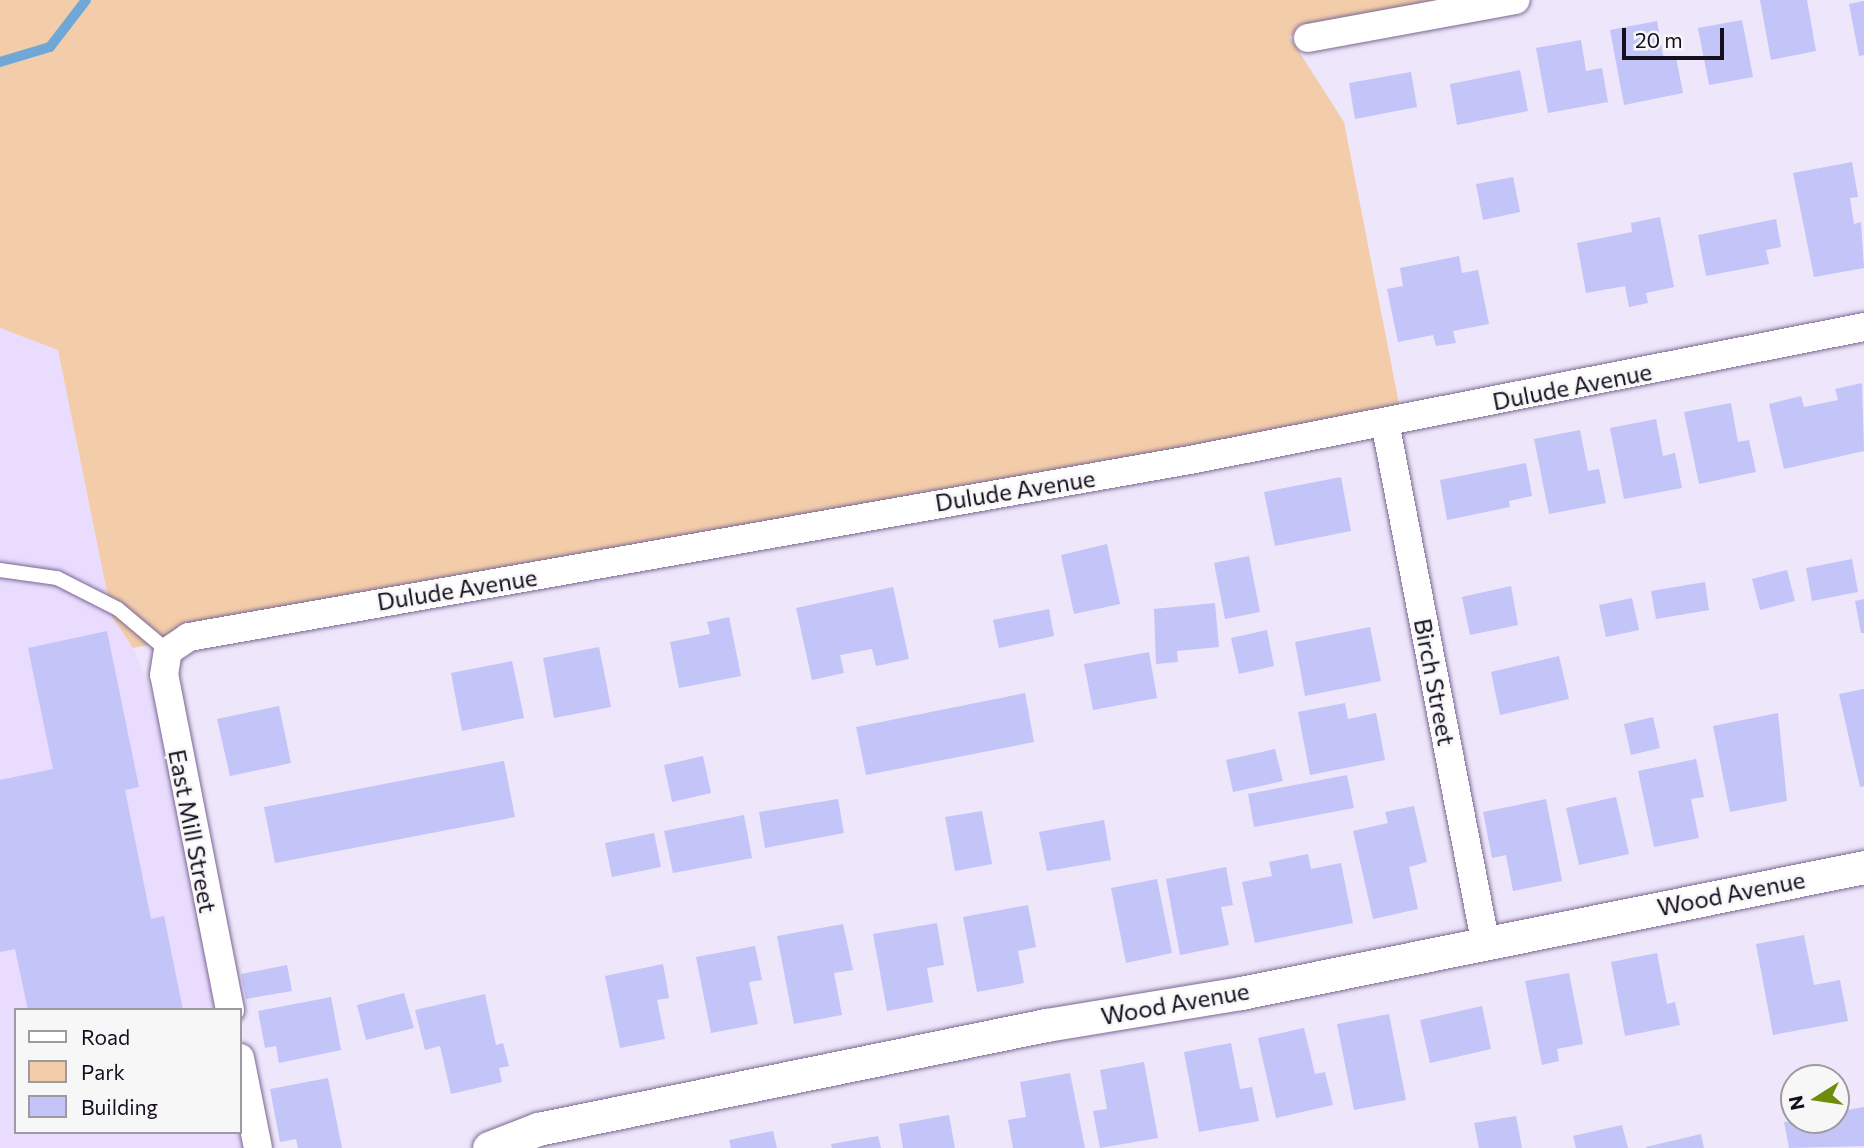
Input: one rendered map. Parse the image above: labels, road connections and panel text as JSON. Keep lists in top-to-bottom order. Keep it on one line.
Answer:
{"streets":{"street":["Dulude Avenue","Birch Street","East Mill Street","Wood Avenue"]},"crossings":[["Dulude Avenue","Birch Street"],["Dulude Avenue","East Mill Street"],["Birch Street","Wood Avenue"]],"legend":["Road","Park","Building"],"scale_bar":"20 m","north":"left"}
